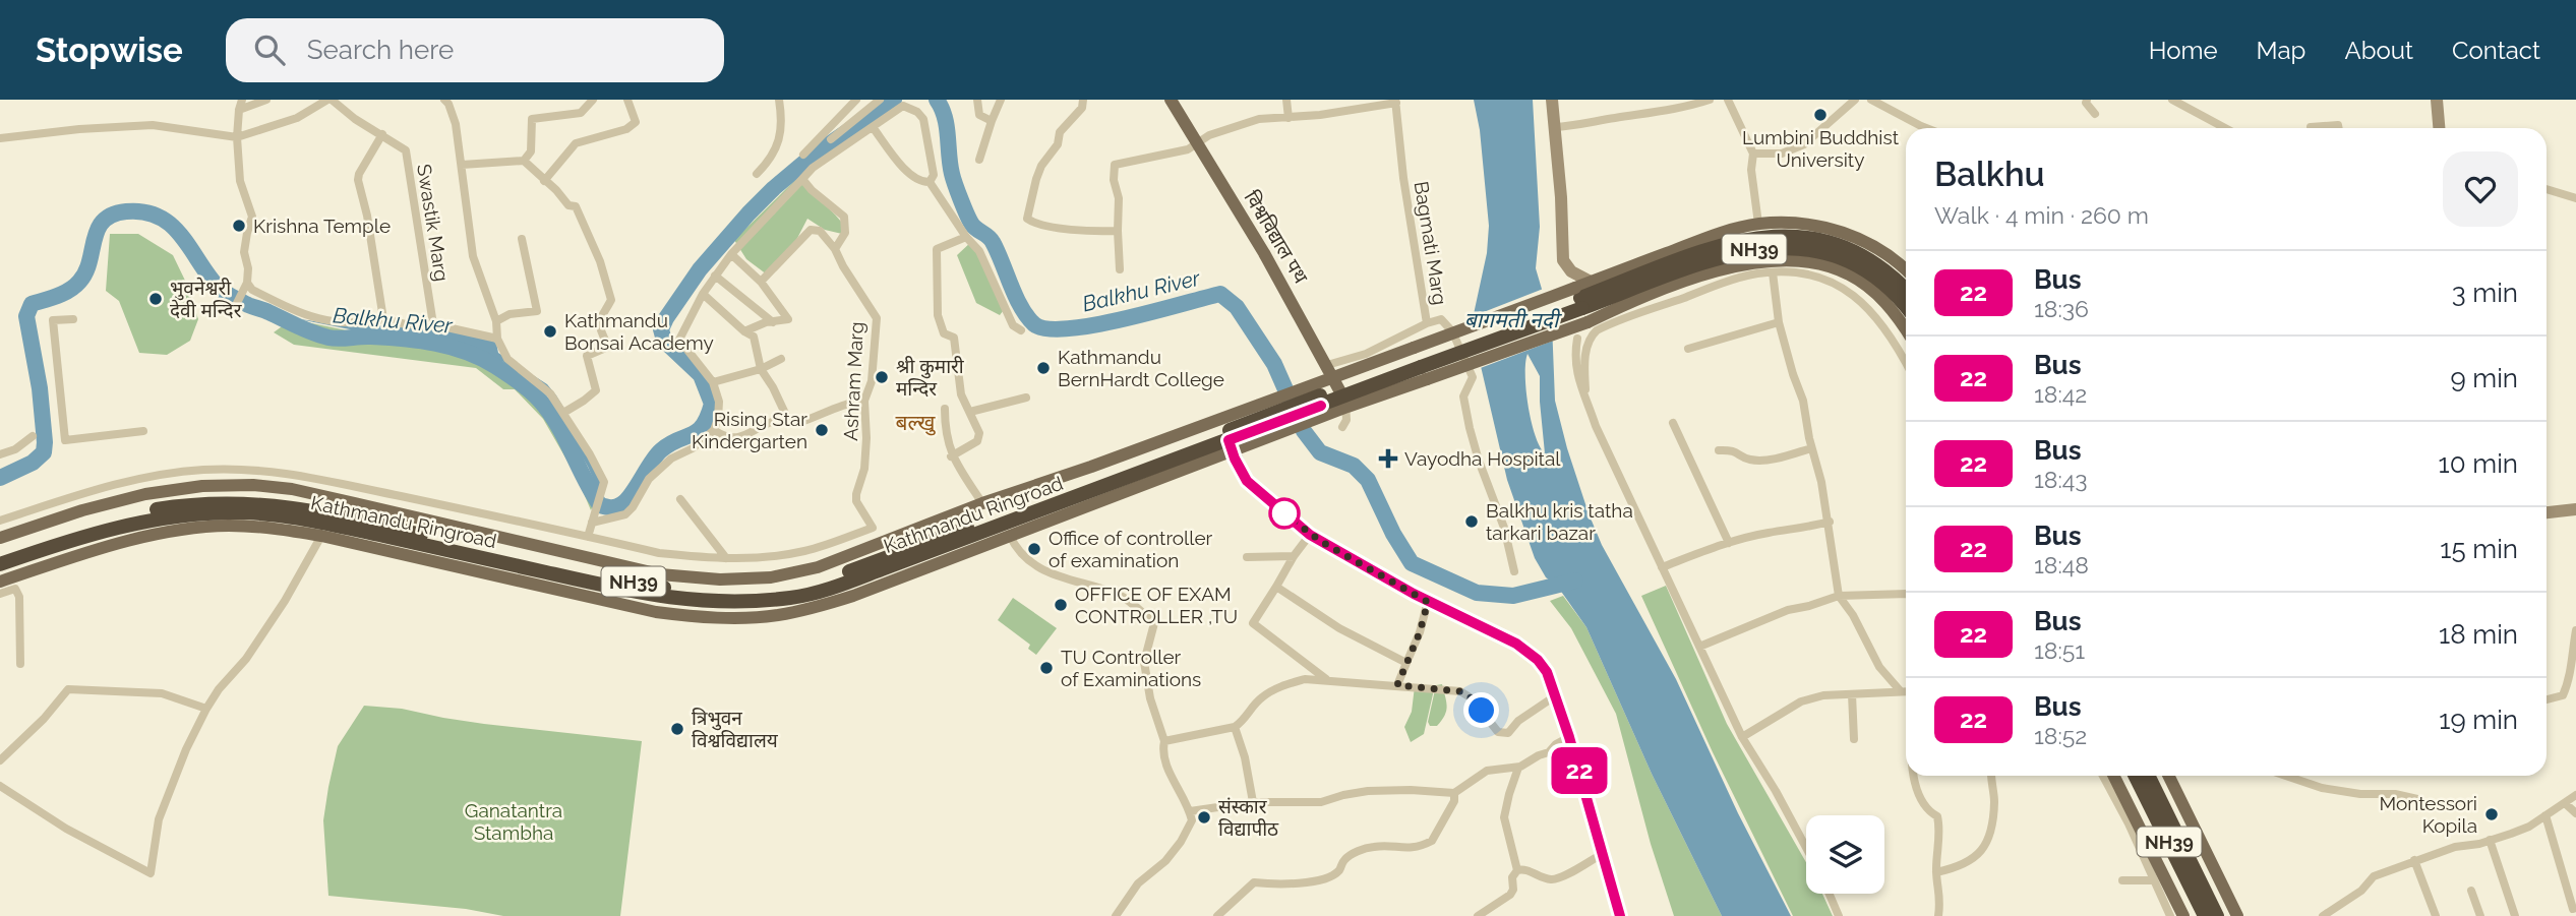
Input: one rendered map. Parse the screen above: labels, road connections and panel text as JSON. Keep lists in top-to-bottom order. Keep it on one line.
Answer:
{"streets":{"highway":["NH39","Kathmandu Ringroad"],"main road":["विश्वविद्याल पथ"],"street":["Swastik Marg","Bagmati Marg","Ashram Marg"]},"crossings":[["विश्वविद्याल पथ","Bagmati Marg"],["विश्वविद्याल पथ","Kathmandu Ringroad"]],"districts":["बल्खु"],"water":["Balkhu River","बागमती नदी"],"parks":["Ganatantra Stambha"],"places":{"other":["Lumbini Buddhist University","Krishna Temple","भुवनेश्वरी देवी मन्दिर","Kathmandu Bonsai Academy","Kathmandu BernHardt College","श्री कुमारी मन्दिर","Rising Star Kindergarten","Balkhu kris tatha tarkari bazar","Office of controller of examination","OFFICE OF EXAM CONTROLLER ,TU","TU Controller of Examinations","त्रिभुवन विश्वविद्यालय","Montessori Kopila","संस्कार विद्यापीठ"],"health":["Vayodha Hospital"]},"lines":["bus line 22"],"page":{"header":"Stopwise","search":"Search here","nav":["Home","Map","About","Contact"],"on_map":"22","heading":["Balkhu","Walk · 4 min · 260 m"],"list":[{"mark":"22","name":"Bus","note":"18:36","value":"3 min"},{"mark":"22","name":"Bus","note":"18:42","value":"9 min"},{"mark":"22","name":"Bus","note":"18:43","value":"10 min"},{"mark":"22","name":"Bus","note":"18:48","value":"15 min"},{"mark":"22","name":"Bus","note":"18:51","value":"18 min"},{"mark":"22","name":"Bus","note":"18:52","value":"19 min"}]}}
